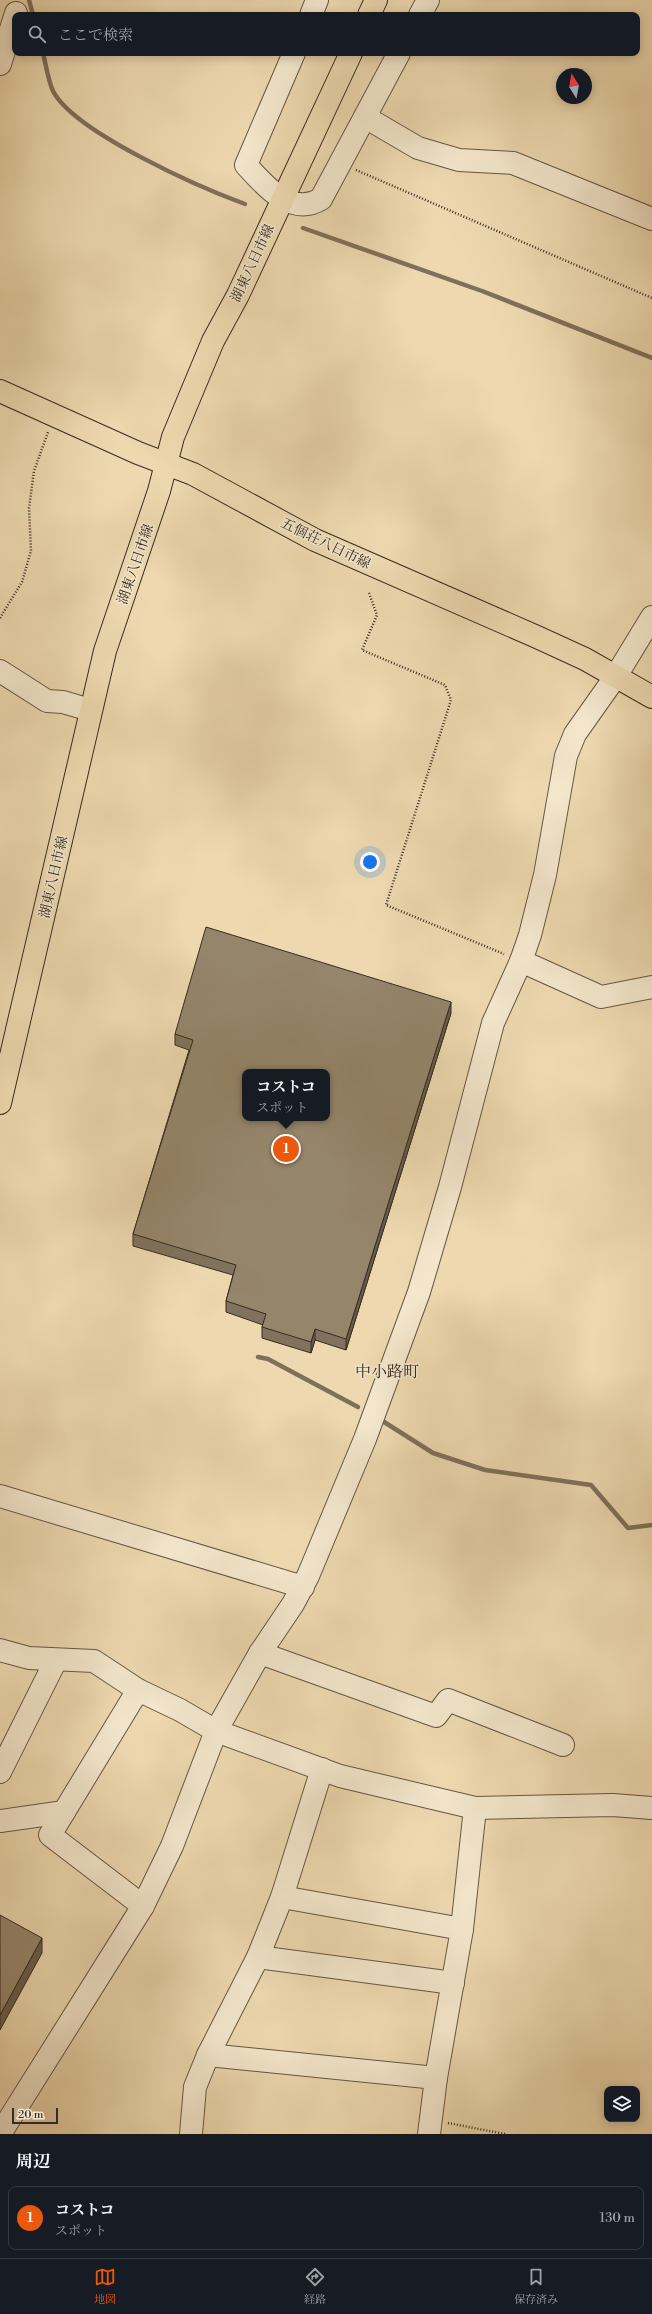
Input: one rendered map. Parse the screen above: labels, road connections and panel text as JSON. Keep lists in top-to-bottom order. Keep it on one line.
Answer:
{"streets":{"main road":["湖東八日市線","五個荘八日市線"]},"crossings":[["湖東八日市線","五個荘八日市線"]],"districts":["中小路町"],"scale_bar":"20 m","north":"top","page":{"search":"ここで検索","popup":["コストコ","スポット"],"pins":"1","scale":"20 m","heading":"周辺","list":[{"mark":"1","name":"コストコ","note":"スポット","value":"130 m"}],"nav":["地図","経路","保存済み"]}}
